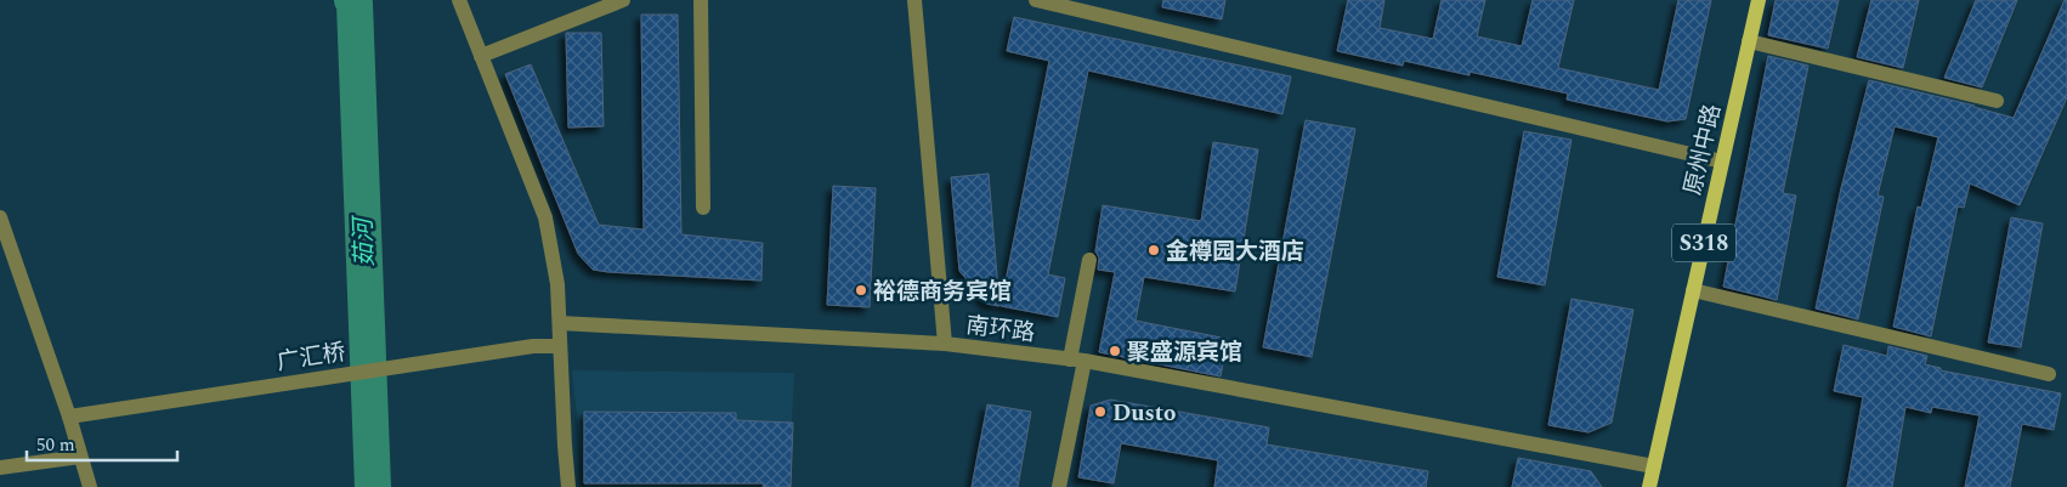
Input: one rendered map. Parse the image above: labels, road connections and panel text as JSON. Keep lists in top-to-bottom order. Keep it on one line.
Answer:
{"streets":{"main road":["原州中路","S318"],"street":["南环路","广汇桥"]},"crossings":[["原州中路","南环路"]],"water":["茹河"],"places":["金樽园大酒店","裕德商务宾馆","聚盛源宾馆","Dusto"],"scale_bar":"50 m"}
